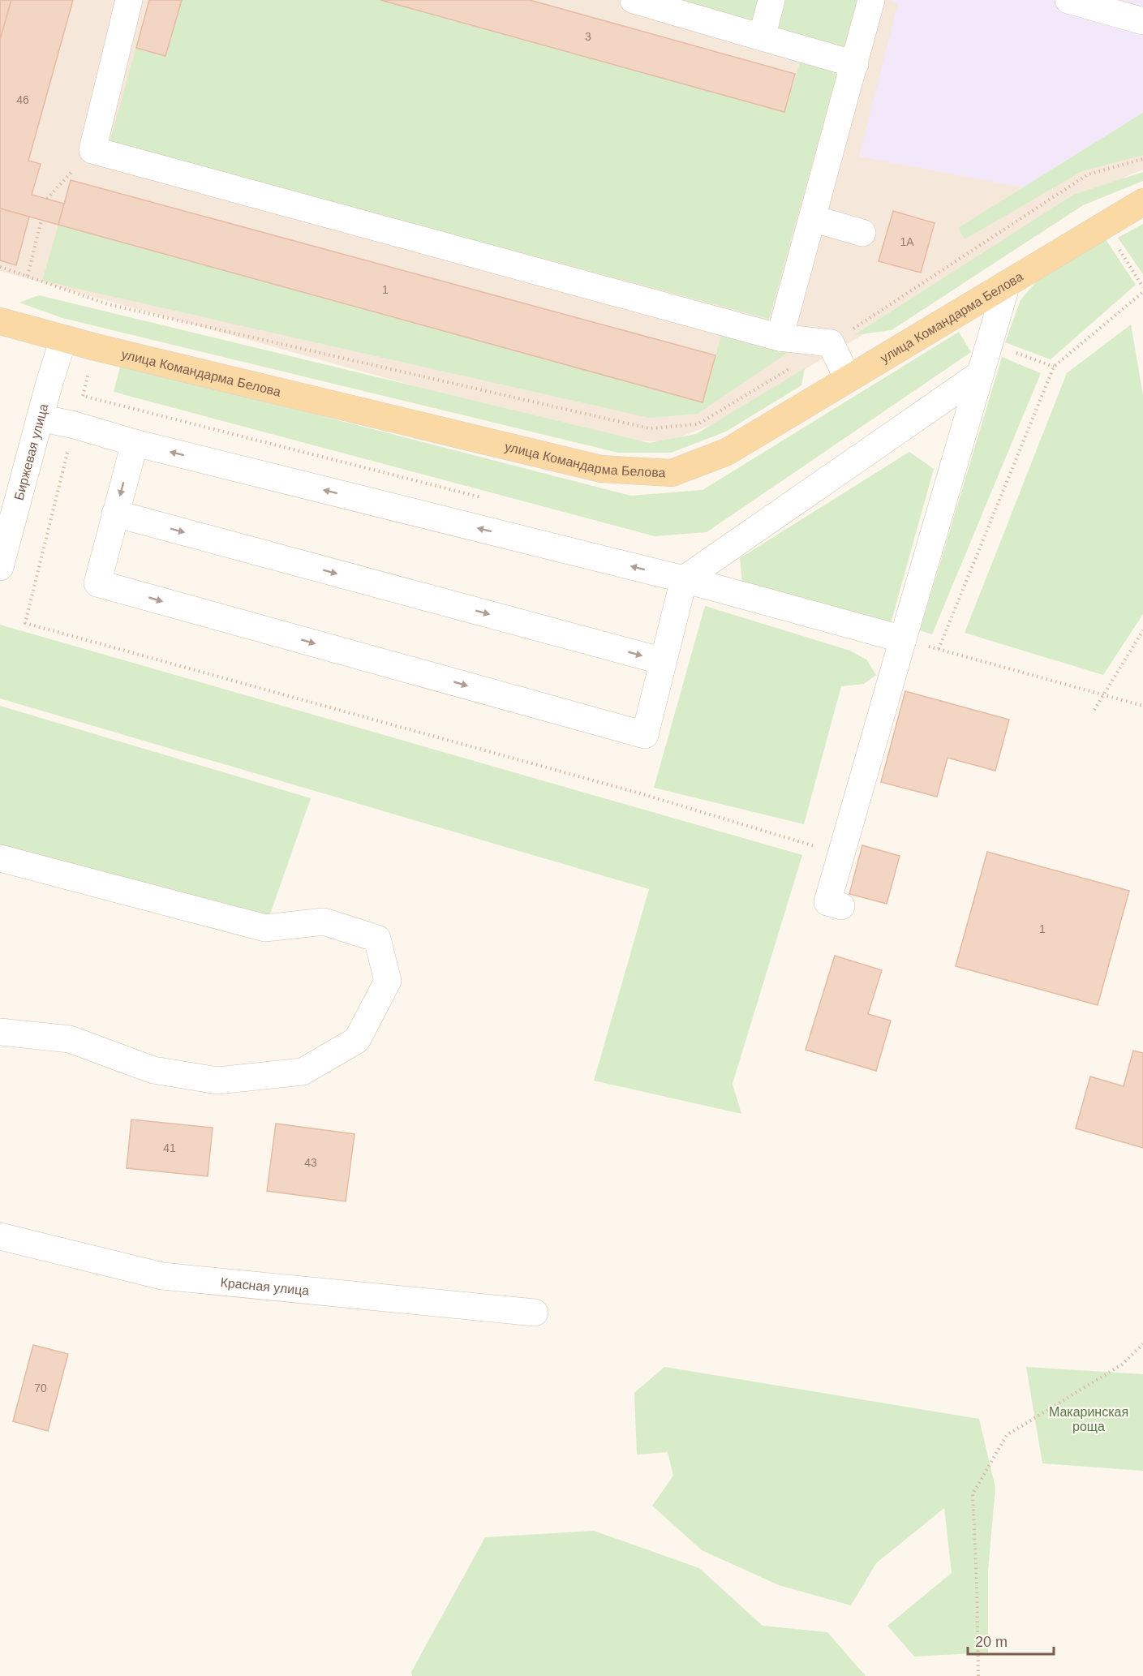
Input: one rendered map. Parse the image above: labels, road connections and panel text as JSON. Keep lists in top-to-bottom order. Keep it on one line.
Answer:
{"streets":{"main road":["улица Командарма Белова"],"street":["Биржевая улица","Красная улица"]},"crossings":[["улица Командарма Белова","Биржевая улица"]],"parks":["Макаринская роща"],"house_numbers":["3","46","1А","1","1","41","43","70"],"scale_bar":"20 m"}
